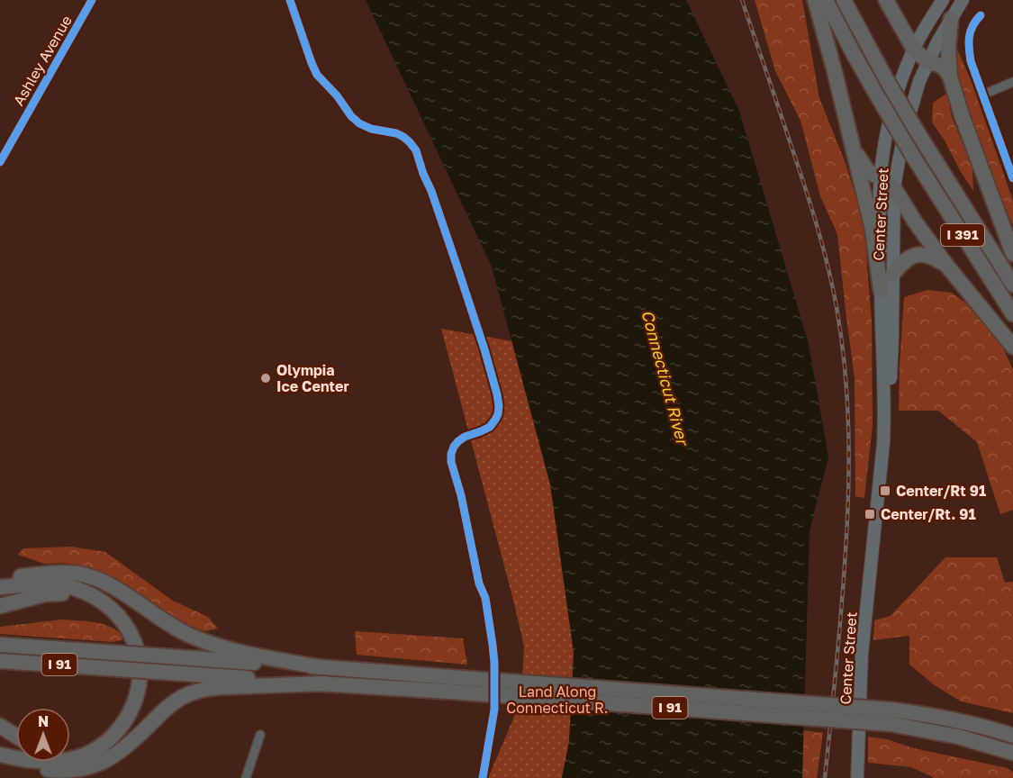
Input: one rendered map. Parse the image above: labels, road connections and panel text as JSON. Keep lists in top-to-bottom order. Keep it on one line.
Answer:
{"streets":{"highway":["I 391","I 91"],"main road":["Center Street"],"street":["Ashley Avenue"]},"water":["Connecticut River"],"parks":["Land Along Connecticut R."],"places":{"other":["Olympia Ice Center"],"transit":["Center/Rt 91","Center/Rt. 91"]},"north":"top"}
